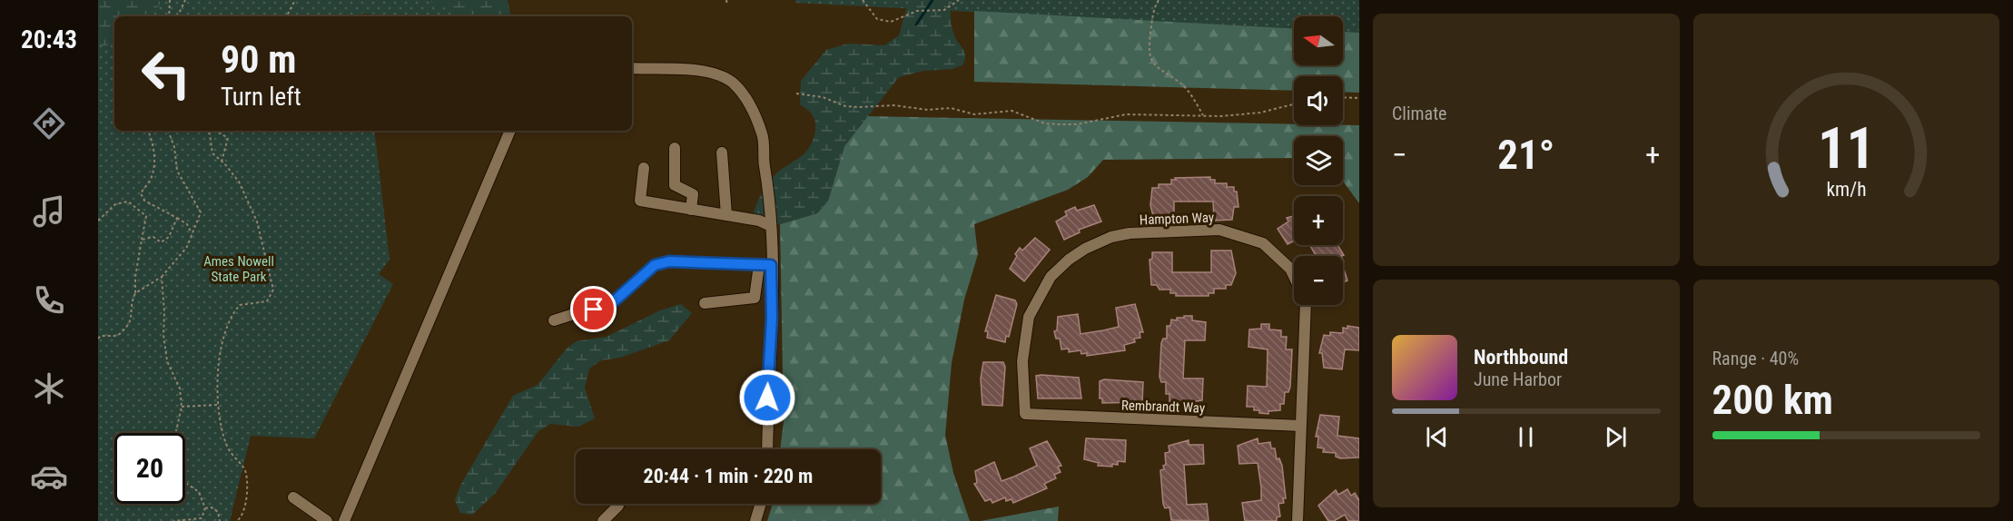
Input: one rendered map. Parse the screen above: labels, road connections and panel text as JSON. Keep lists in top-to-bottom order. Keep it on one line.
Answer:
{"streets":{"street":["Hampton Way","Rembrandt Way"]},"crossings":[["Hampton Way","Rembrandt Way"]],"parks":["Ames Nowell State Park"],"north":"left","page":{"tabs":"20:43","tile":["Climate",["Range · 40%","200 km"]],"map_buttons":["+","−"],"turn":["90 m","Turn left"],"heat":["−","21°","+"],"song":["Northbound","June Harbor"],"limit":"20","trip":"20:44 · 1 min · 220 m","gauge":["11","km/h"]}}
